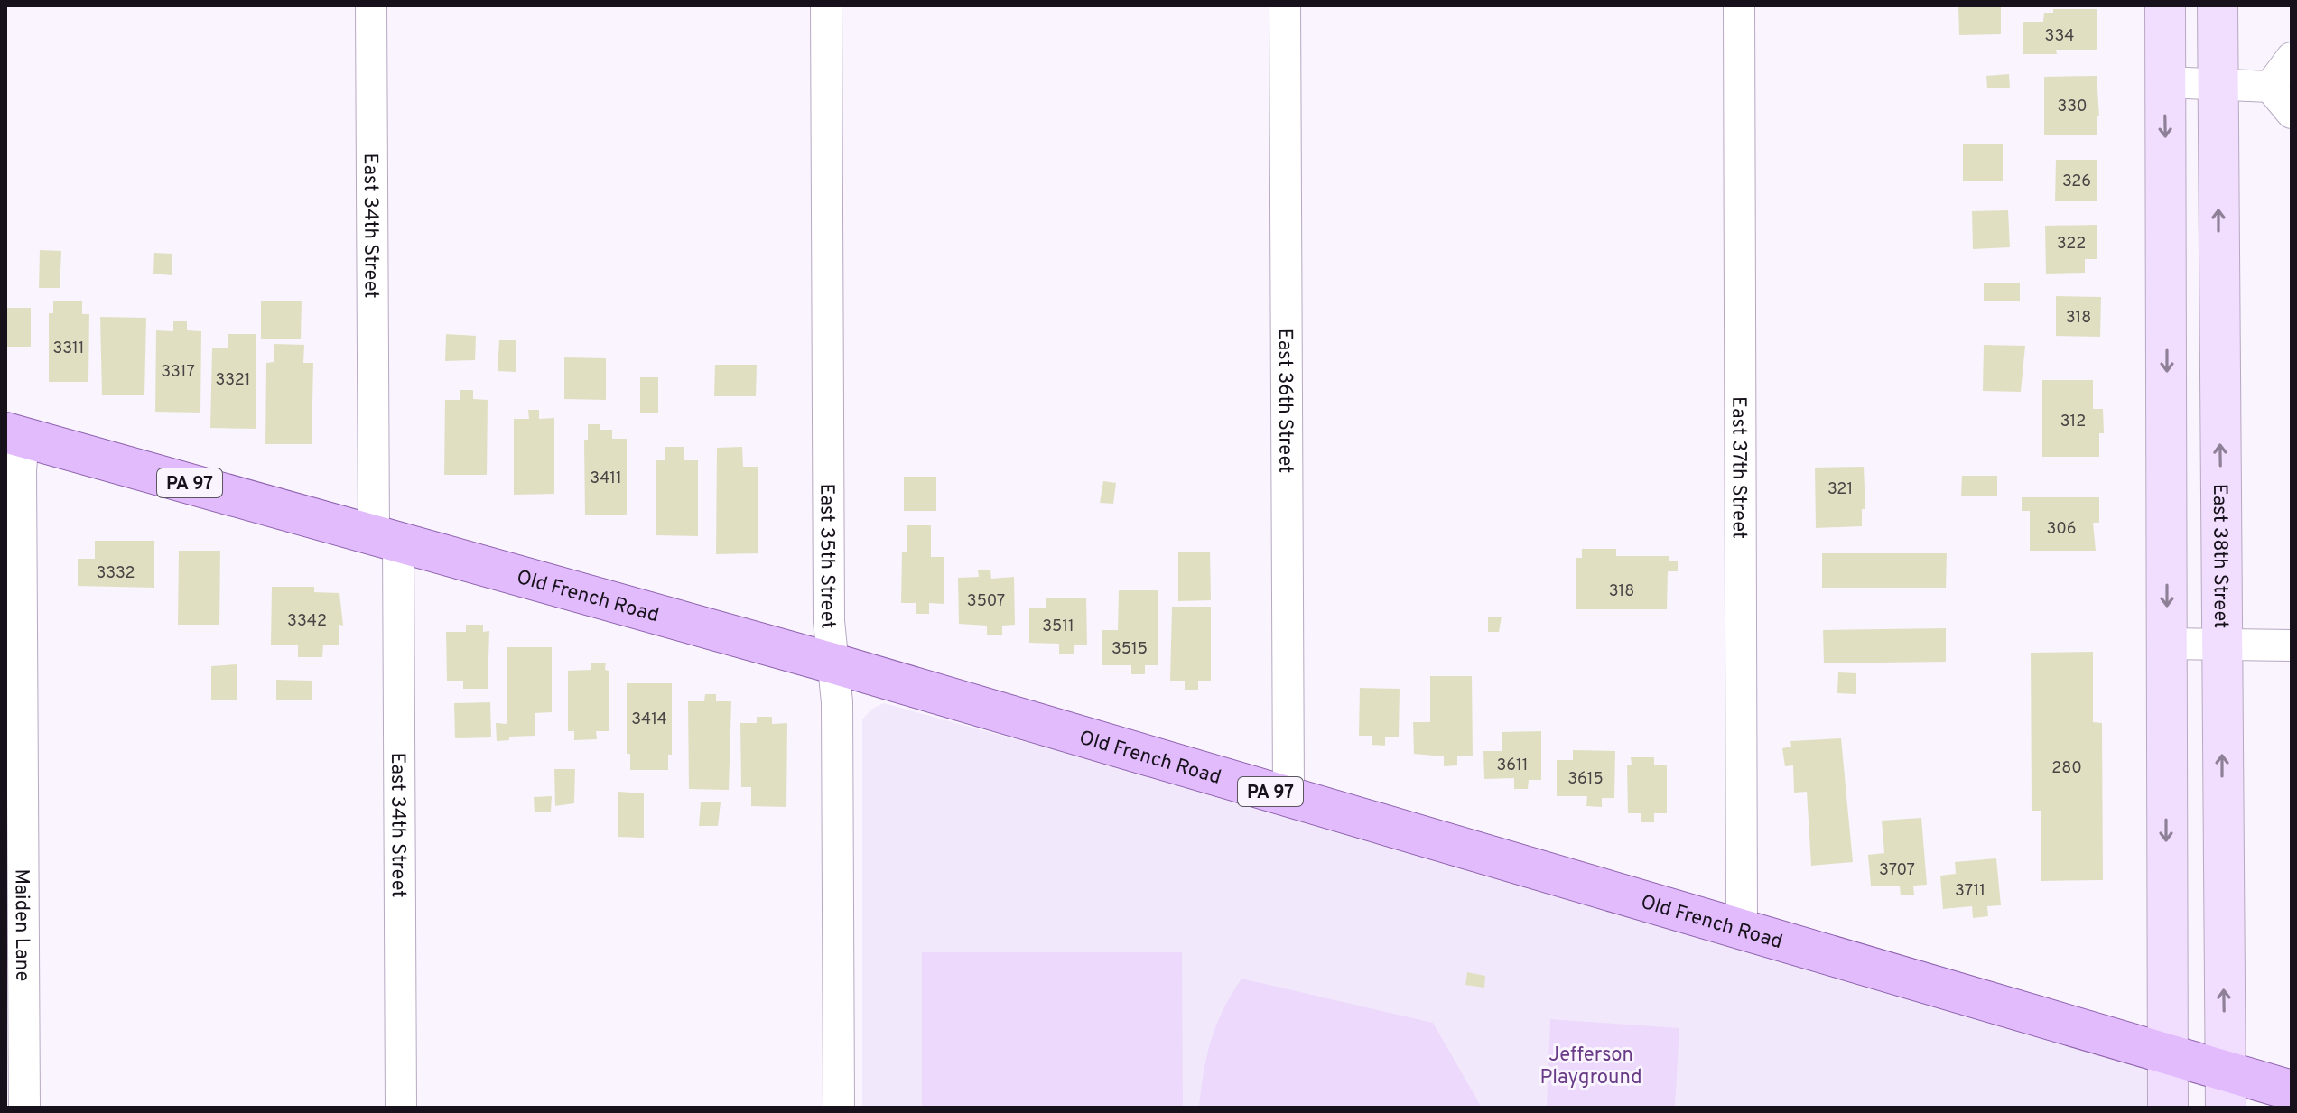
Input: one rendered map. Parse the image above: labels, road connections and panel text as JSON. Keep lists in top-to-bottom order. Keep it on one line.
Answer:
{"streets":{"main road":["PA 97","East 38th Street","Old French Road"],"street":["East 34th Street","East 36th Street","East 37th Street","East 35th Street","Maiden Lane"]},"crossings":[["East 34th Street","Old French Road"],["East 36th Street","Old French Road"],["East 37th Street","Old French Road"],["East 38th Street","Old French Road"],["East 35th Street","Old French Road"],["Old French Road","Maiden Lane"]],"parks":["Jefferson Playground"],"house_numbers":["334","330","326","322","318","3311","3317","3321","312","3411","321","306","3332","318","3507","3342","3511","3515","3414","3611","280","3615","3707","3711"]}
